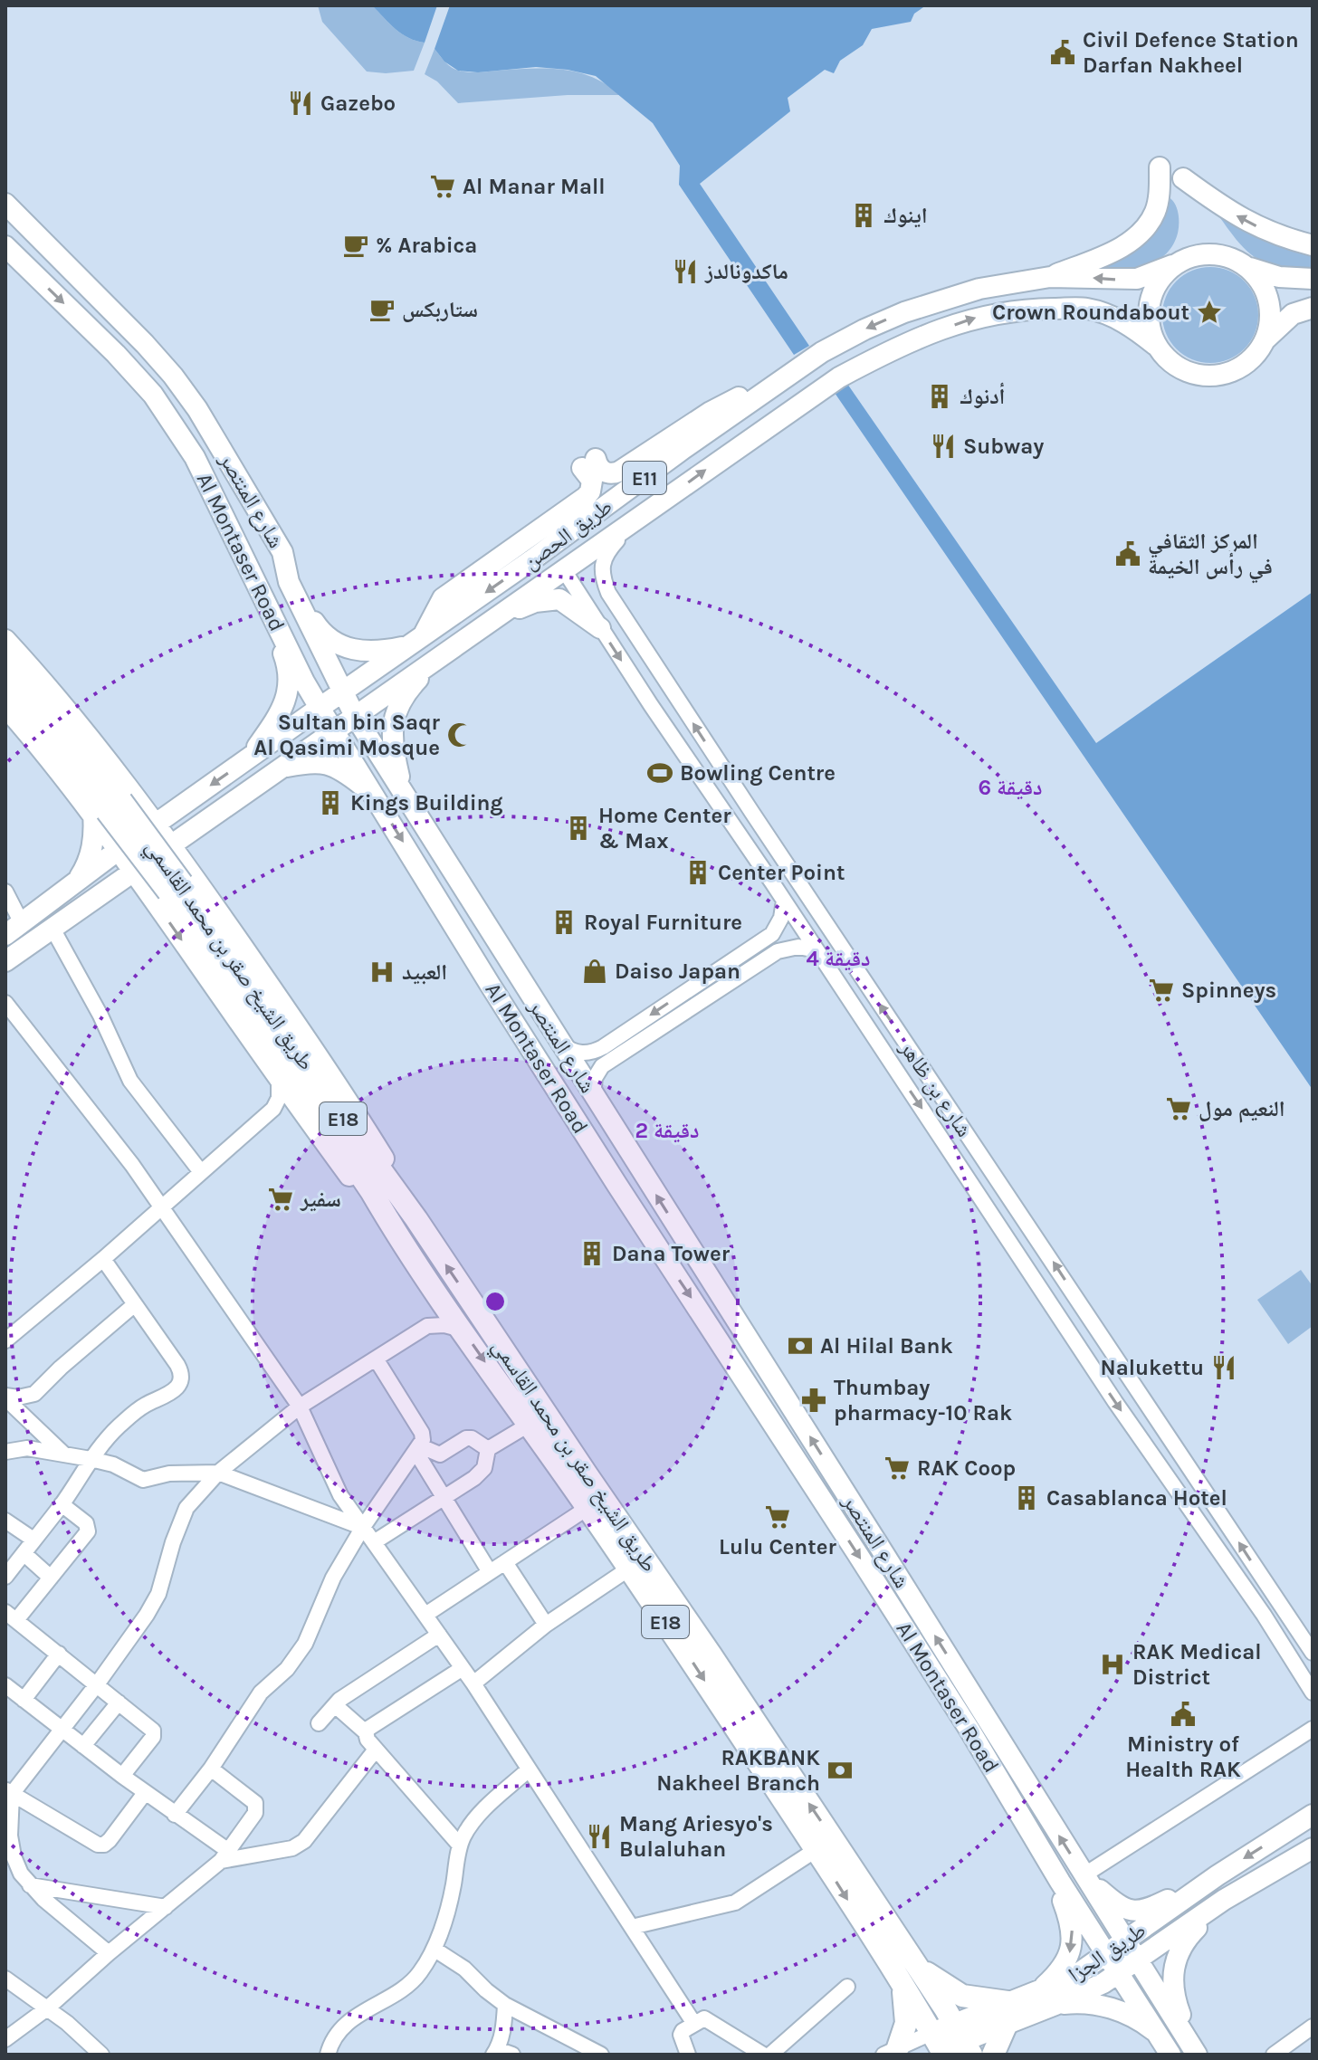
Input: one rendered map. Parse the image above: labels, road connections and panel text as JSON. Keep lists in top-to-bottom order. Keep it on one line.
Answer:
{"streets":{"highway":["طريق الشيخ صقر بن محمد القاسمي","E18"],"main road":["E11","شارع المنتصر","طريق الحصن","Al Montaser Road","طريق الجزا"],"street":["شارع بن ظاهر"]},"crossings":[["شارع المنتصر","طريق الحصن"],["شارع المنتصر","طريق الجزا"],["طريق الحصن","Al Montaser Road"],["طريق الحصن","شارع بن ظاهر"],["Al Montaser Road","طريق الجزا"],["طريق الشيخ صقر بن محمد القاسمي","طريق الجزا"]],"one_way":["شارع المنتصر","Al Montaser Road"],"places":{"public building":["Civil Defence Station Darfan Nakheel","المركز الثقافي في رأس الخيمة","Ministry of Health RAK"],"restaurant":["Gazebo","ماكدونالدز","Subway","Nalukettu","Mang Ariesyo's Bulaluhan"],"supermarket":["Al Manar Mall","Spinneys","النعيم مول","سفير","RAK Coop","Lulu Center"],"building":["اينوك","أدنوك","Kings Building","Home Center & Max","Center Point","Royal Furniture","Dana Tower","Casablanca Hotel"],"cafe":["% Arabica","ستاربكس"],"place":["Crown Roundabout"],"mosque":["Sultan bin Saqr Al Qasimi Mosque"],"sports":["Bowling Centre"],"shop":["Daiso Japan"],"hospital":["العبيد","RAK Medical District"],"bank":["Al Hilal Bank","RAKBANK Nakheel Branch"],"pharmacy":["Thumbay pharmacy-10 Rak"]},"rings":["6 دقيقة","4 دقيقة","2 دقيقة"]}
